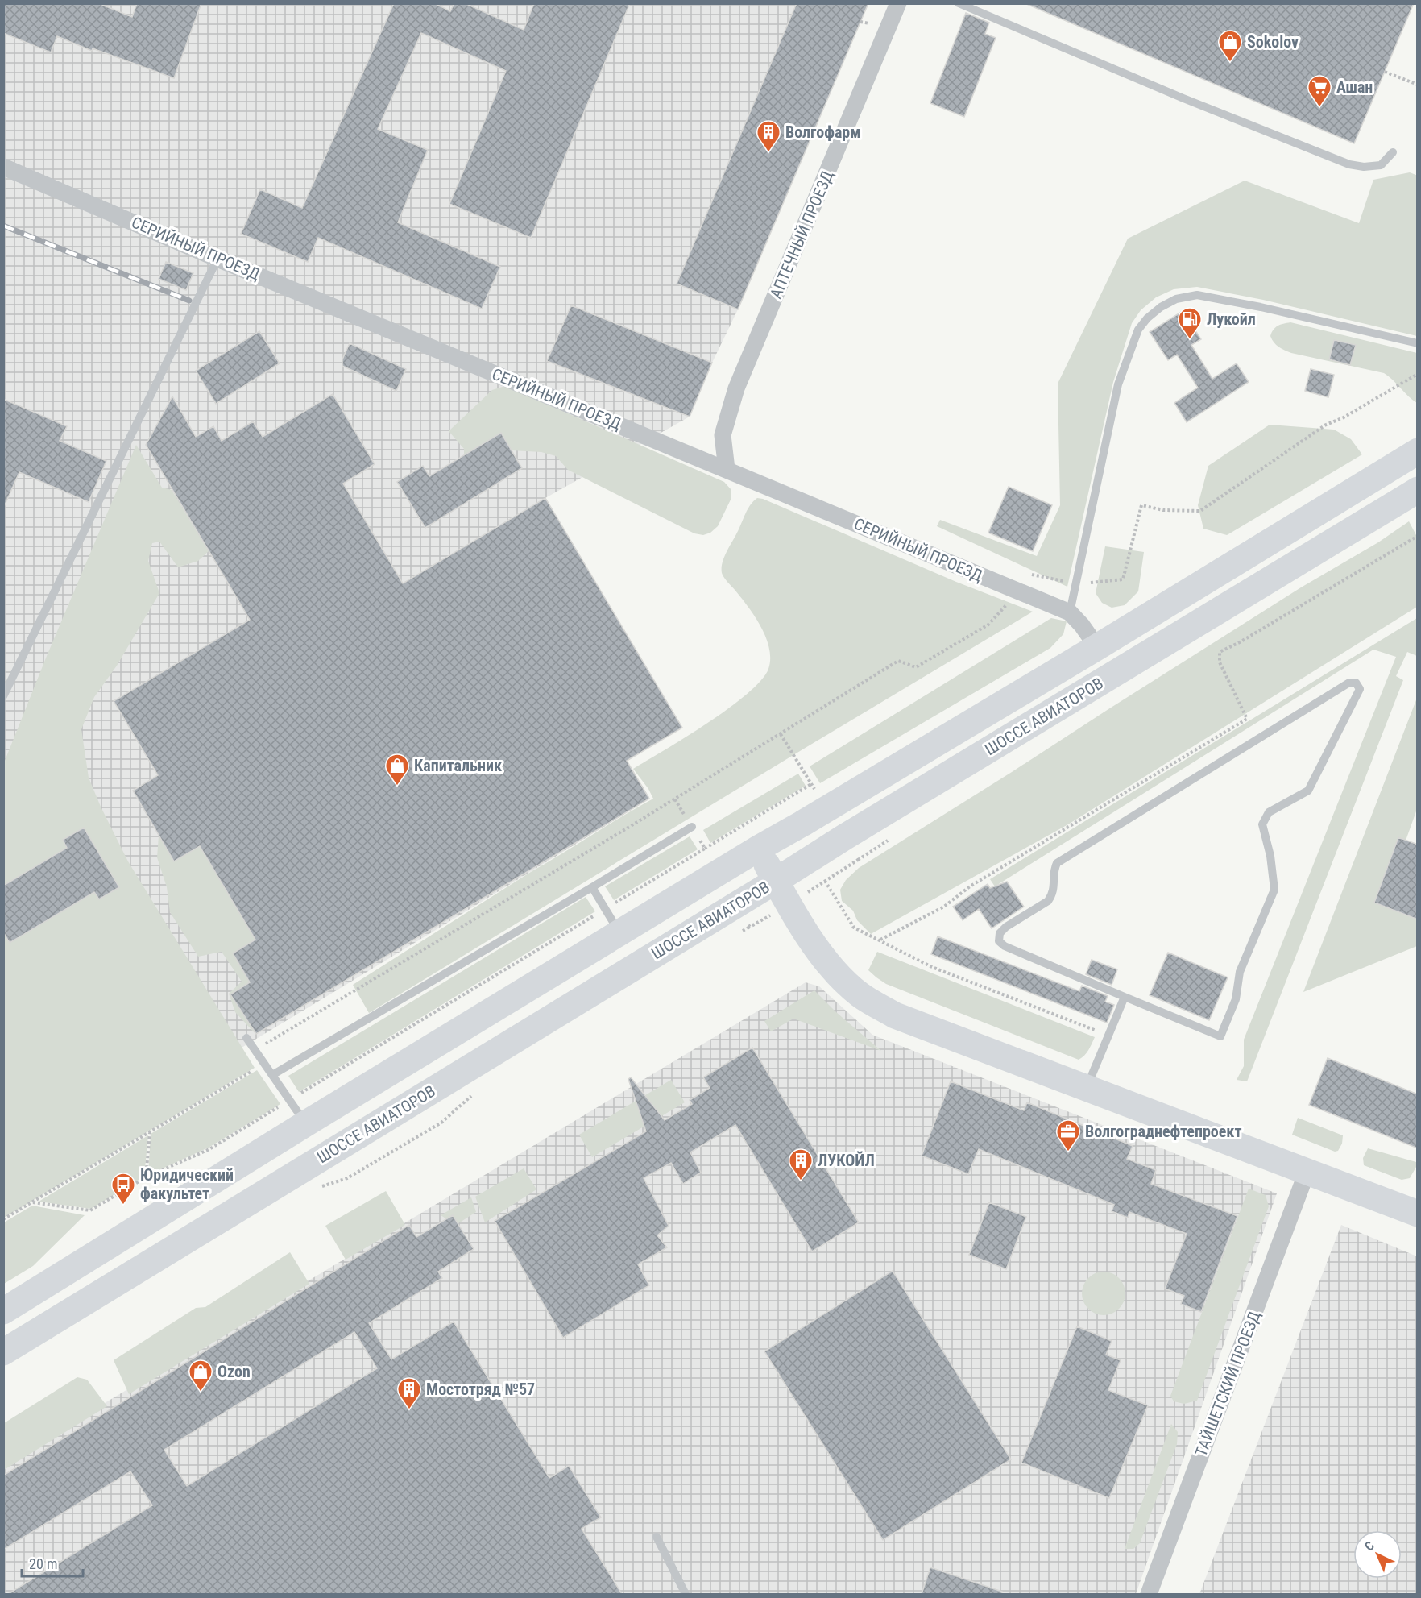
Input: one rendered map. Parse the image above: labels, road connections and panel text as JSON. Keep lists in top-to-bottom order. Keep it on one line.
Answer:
{"streets":{"main road":["ШОССЕ АВИАТОРОВ"],"street":["АПТЕЧНЫЙ ПРОЕЗД","СЕРИЙНЫЙ ПРОЕЗД","ТАЙШЕТСКИЙ ПРОЕЗД"]},"crossings":[["АПТЕЧНЫЙ ПРОЕЗД","СЕРИЙНЫЙ ПРОЕЗД"],["СЕРИЙНЫЙ ПРОЕЗД","ШОССЕ АВИАТОРОВ"]],"places":{"shop":["Sokolov","Капитальник","Ozon"],"supermarket":["Ашан"],"building":["Волгофарм","ЛУКОЙЛ","Мостотряд №57"],"fuel station":["Лукойл"],"office":["Волгограднефтепроект"],"bus stop":["Юридический факультет"]},"scale_bar":"20 m","north":"top left"}
